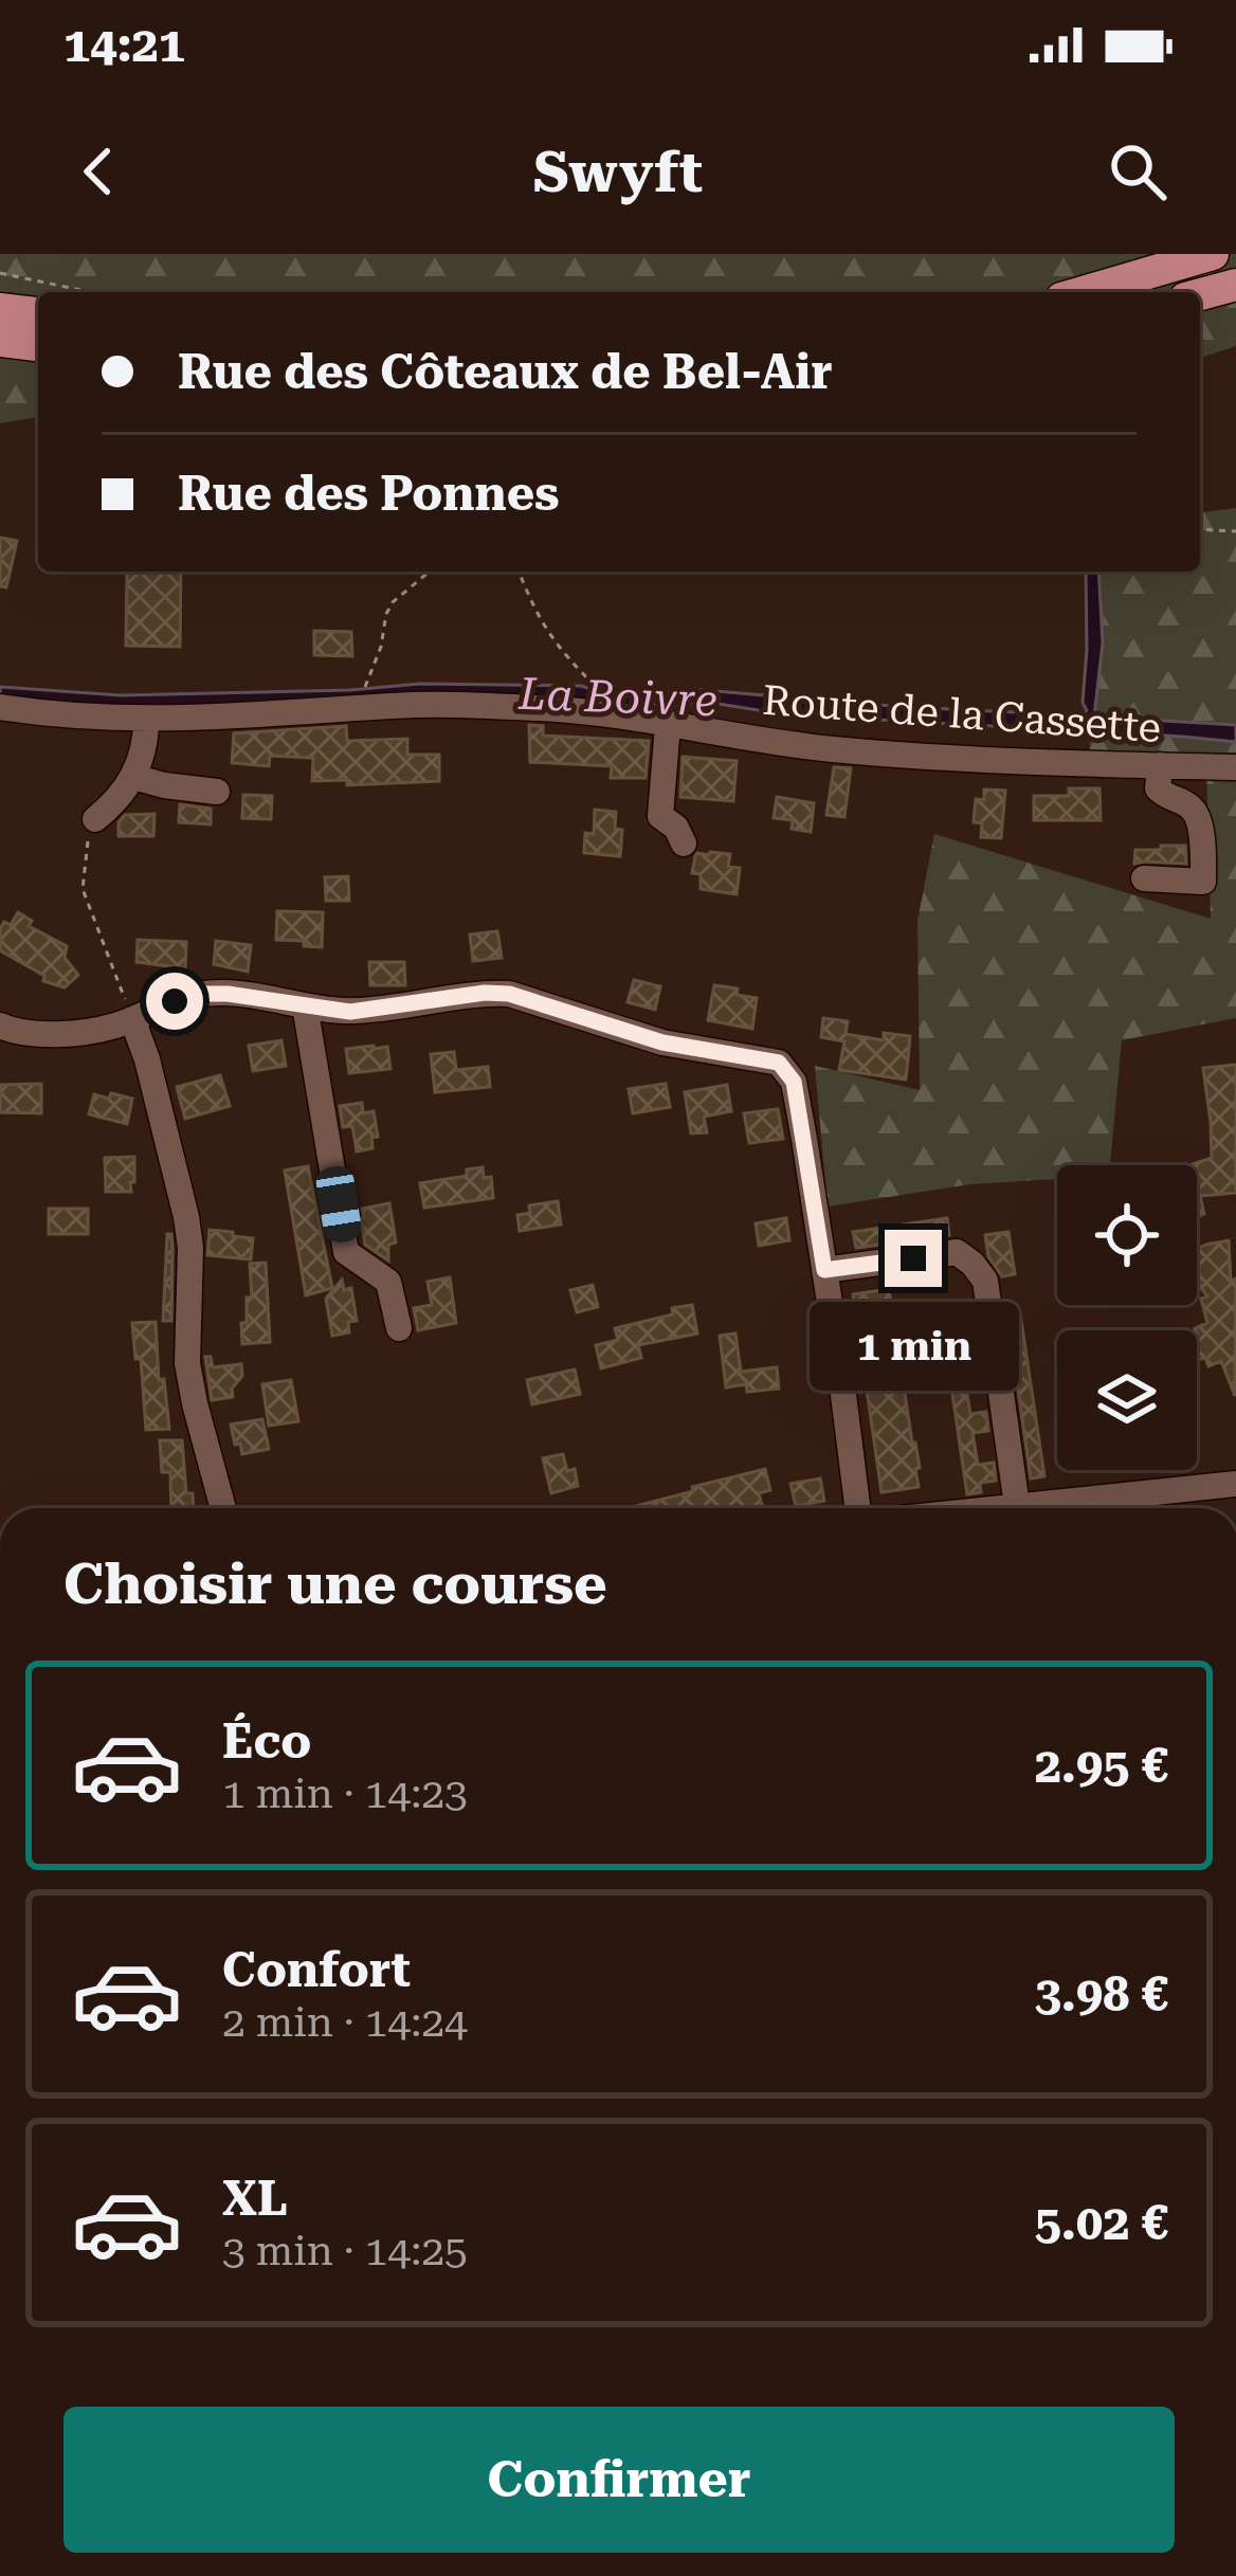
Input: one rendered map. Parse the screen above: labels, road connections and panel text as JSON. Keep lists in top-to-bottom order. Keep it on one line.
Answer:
{"streets":{"street":["Route de la Cassette"]},"water":["La Boivre"],"page":{"status":"14:21","header":"Swyft","banner":["Rue des Côteaux de Bel-Air","Rue des Ponnes"],"bubble":"1 min","heading":"Choisir une course","list":[{"name":"Éco","note":"1 min · 14:23","value":"2.95 €"},{"name":"Confort","note":"2 min · 14:24","value":"3.98 €"},{"name":"XL","note":"3 min · 14:25","value":"5.02 €"}],"buttons":"Confirmer"}}
